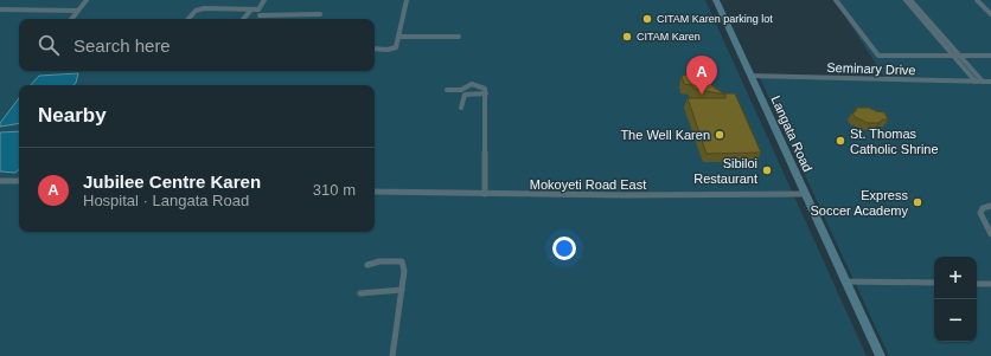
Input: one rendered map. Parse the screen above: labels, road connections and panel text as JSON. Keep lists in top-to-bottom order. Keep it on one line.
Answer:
{"streets":{"main road":["Langata Road"],"street":["Seminary Drive","Mokoyeti Road East"]},"crossings":[["Seminary Drive","Langata Road"],["Langata Road","Mokoyeti Road East"]],"places":["CITAM Karen parking lot","CITAM Karen","The Well Karen","St. Thomas Catholic Shrine","Sibiloi Restaurant","Express Soccer Academy"],"page":{"search":"Search here","pins":"A","heading":"Nearby","list":[{"mark":"A","name":"Jubilee Centre Karen","note":"Hospital · Langata Road","value":"310 m"}],"map_buttons":["+","−"]}}
